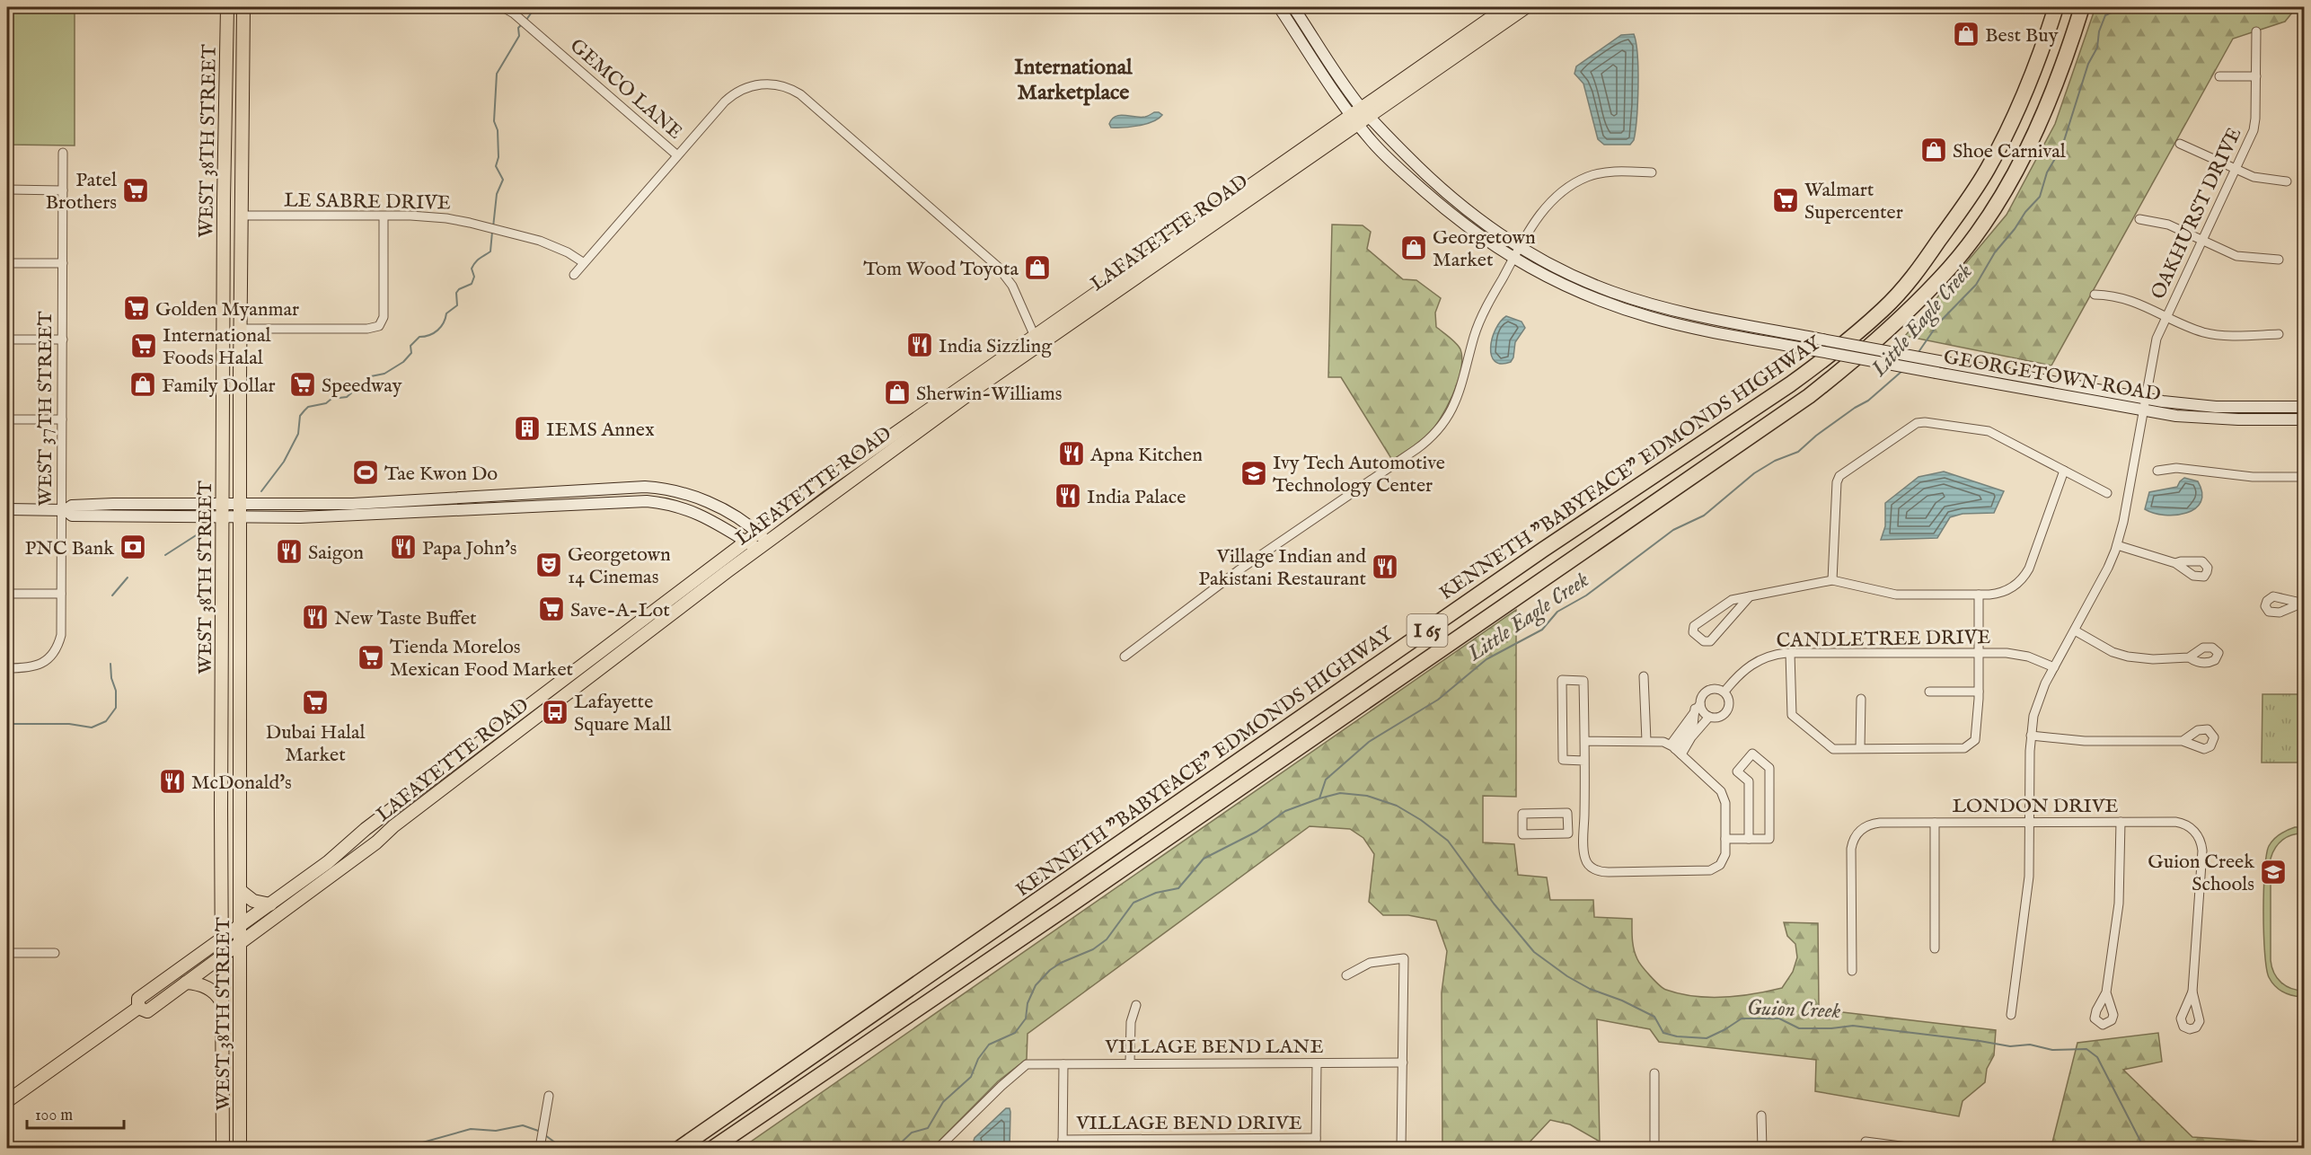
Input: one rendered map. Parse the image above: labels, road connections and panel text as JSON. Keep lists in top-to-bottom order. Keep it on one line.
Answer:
{"streets":{"highway":["KENNETH \"BABYFACE\" EDMONDS HIGHWAY","I 65"],"main road":["WEST 38TH STREET","LAFAYETTE ROAD","GEORGETOWN ROAD"],"street":["GEMCO LANE","LE SABRE DRIVE","OAKHURST DRIVE","WEST 37TH STREET","CANDLETREE DRIVE","LONDON DRIVE","VILLAGE BEND LANE","VILLAGE BEND DRIVE"]},"crossings":[["WEST 38TH STREET","LE SABRE DRIVE"],["WEST 38TH STREET","LAFAYETTE ROAD"],["OAKHURST DRIVE","GEORGETOWN ROAD"],["OAKHURST DRIVE","CANDLETREE DRIVE"],["OAKHURST DRIVE","LONDON DRIVE"],["LAFAYETTE ROAD","GEORGETOWN ROAD"]],"districts":["International Marketplace"],"water":["Little Eagle Creek","Guion Creek"],"places":{"shop":["Best Buy","Shoe Carnival","Georgetown Market","Tom Wood Toyota","Family Dollar","Sherwin-Williams"],"supermarket":["Patel Brothers","Walmart Supercenter","Golden Myanmar","International Foods Halal","Speedway","Save-A-Lot","Tienda Morelos Mexican Food Market","Dubai Halal Market"],"restaurant":["India Sizzling","Apna Kitchen","India Palace","Papa John's","Saigon","Village Indian and Pakistani Restaurant","New Taste Buffet","McDonald's"],"building":["IEMS Annex"],"sports":["Tae Kwon Do"],"school or university":["Ivy Tech Automotive Technology Center","Guion Creek Schools"],"bank":["PNC Bank"],"theatre":["Georgetown 14 Cinemas"],"bus stop":["Lafayette Square Mall"]},"scale_bar":"100 m"}
